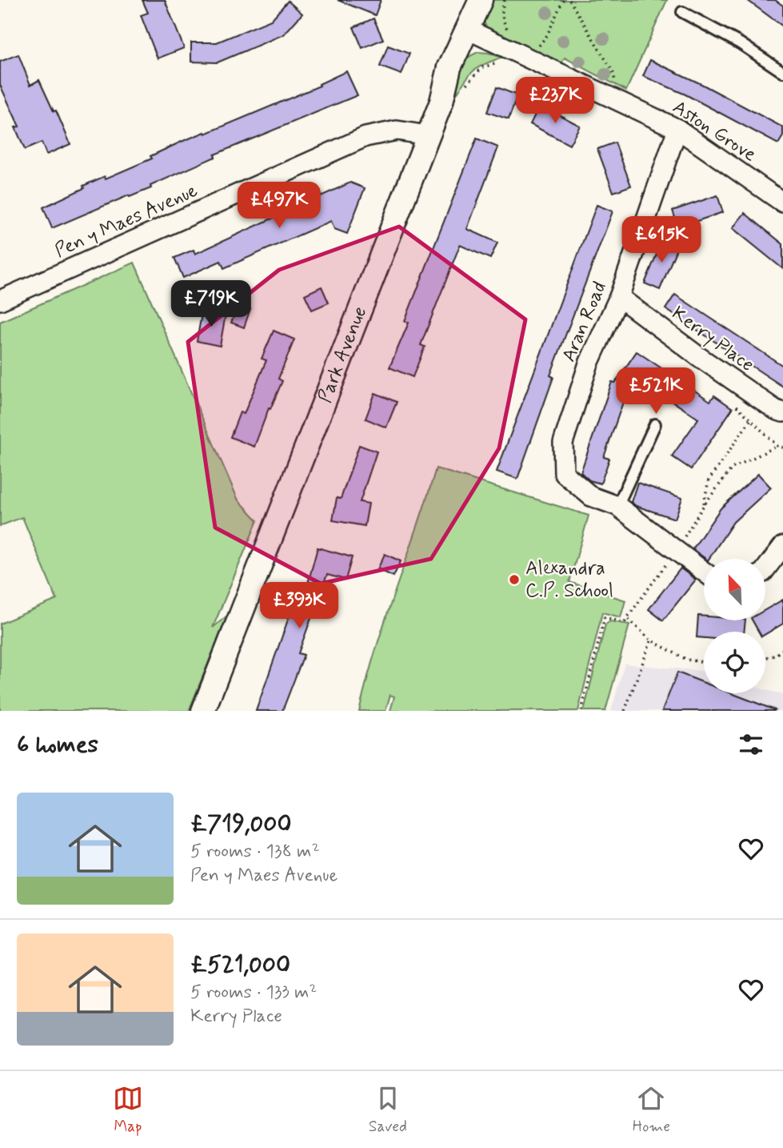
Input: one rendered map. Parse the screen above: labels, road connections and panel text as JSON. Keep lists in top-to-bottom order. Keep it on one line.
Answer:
{"streets":{"street":["Aston Grove","Pen y Maes Avenue","Aran Road","Kerry Place","Park Avenue"]},"crossings":[["Aston Grove","Aran Road"],["Aston Grove","Park Avenue"],["Pen y Maes Avenue","Park Avenue"],["Aran Road","Kerry Place"]],"places":["Alexandra C.P. School"],"north":"top left","page":{"price":["£237K","£497K","£615K","£719K","£521K","£393K"],"heading":"6 homes","list":[{"name":"£719,000","note":"5 rooms · 138 m² · Pen y Maes Avenue"},{"name":"£521,000","note":"5 rooms · 133 m² · Kerry Place"}],"tabs":["Map","Saved","Home"]}}
